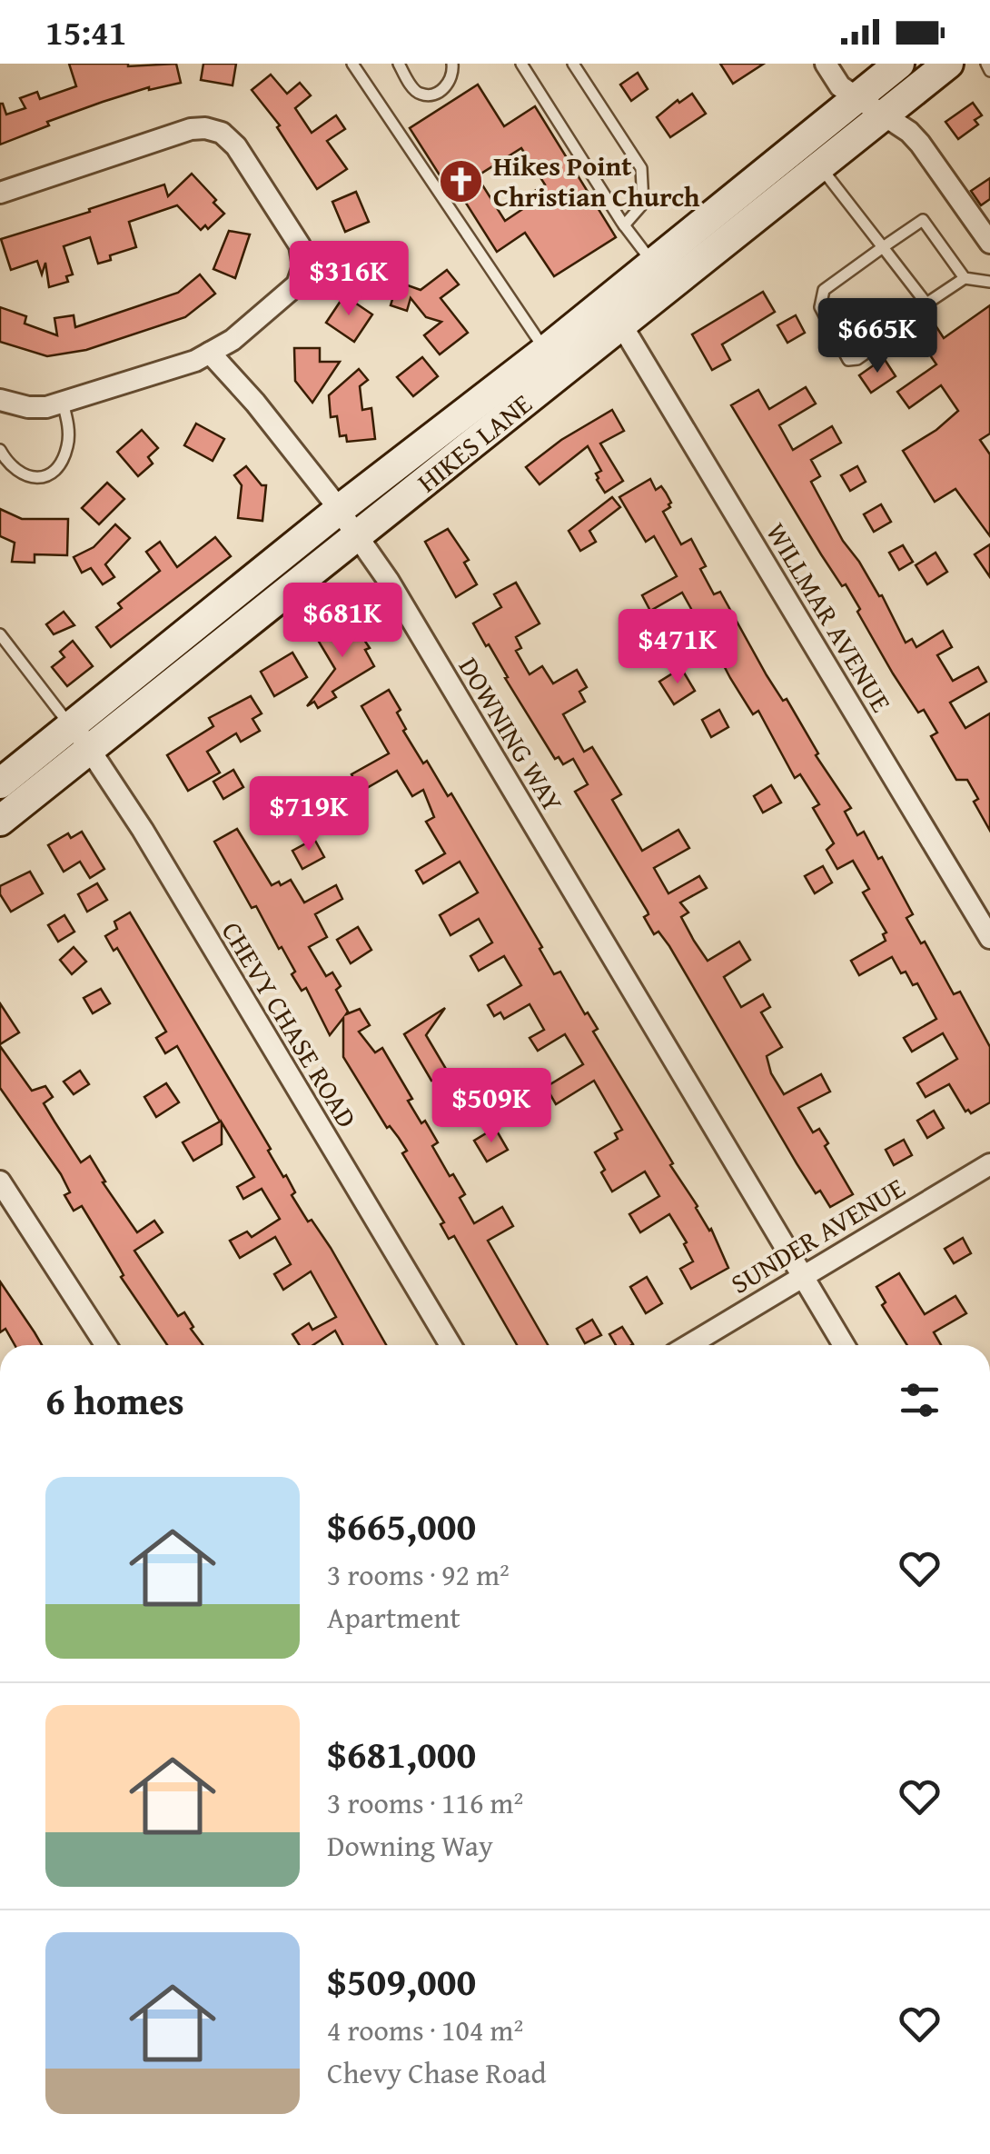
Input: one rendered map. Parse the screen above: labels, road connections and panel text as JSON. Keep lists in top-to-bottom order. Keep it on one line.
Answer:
{"streets":{"main road":["HIKES LANE"],"street":["WILLMAR AVENUE","DOWNING WAY","CHEVY CHASE ROAD","SUNDER AVENUE"]},"crossings":[["HIKES LANE","WILLMAR AVENUE"],["HIKES LANE","DOWNING WAY"],["HIKES LANE","CHEVY CHASE ROAD"],["DOWNING WAY","SUNDER AVENUE"]],"places":{"church":["Hikes Point Christian Church"]},"page":{"status":"15:41","price":["$316K","$665K","$681K","$471K","$719K","$509K"],"heading":"6 homes","list":[{"name":"$665,000","note":"3 rooms · 92 m² · Apartment"},{"name":"$681,000","note":"3 rooms · 116 m² · Downing Way"},{"name":"$509,000","note":"4 rooms · 104 m² · Chevy Chase Road"}]}}
